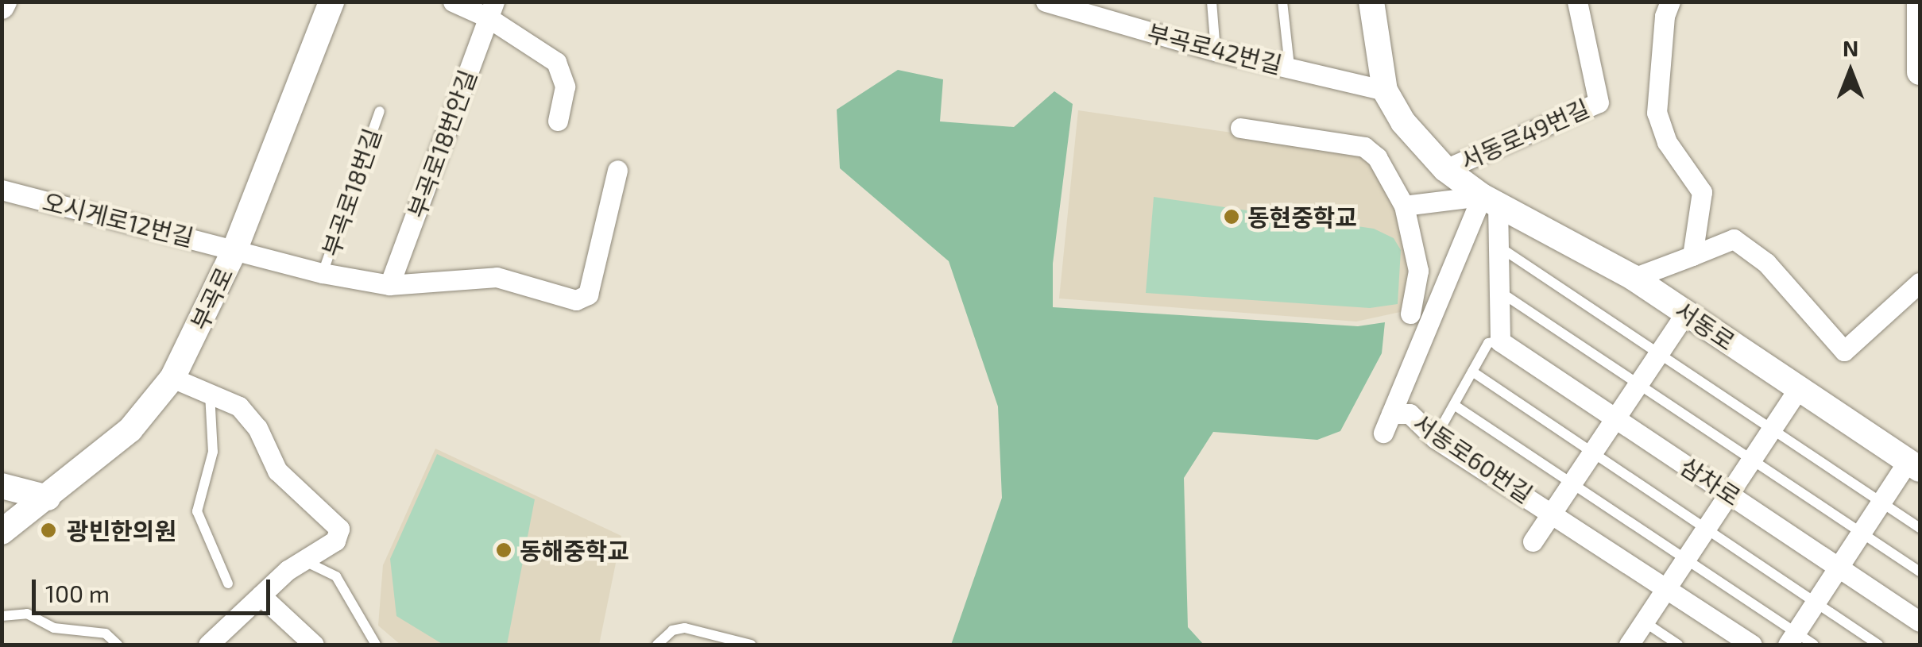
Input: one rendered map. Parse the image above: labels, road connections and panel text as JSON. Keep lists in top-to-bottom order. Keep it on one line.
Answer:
{"streets":{"street":["부곡로42번길","서동로49번길","부곡로18번안길","부곡로18번길","오시게로12번길","부곡로","서동로","서동로60번길","삼차로"]},"crossings":[["부곡로42번길","서동로"],["서동로49번길","서동로"],["부곡로18번안길","부곡로18번길"],["부곡로18번길","오시게로12번길"],["부곡로18번길","부곡로"],["오시게로12번길","부곡로"],["서동로","서동로60번길"],["서동로60번길","삼차로"]],"places":["동현중학교","광빈한의원","동해중학교"],"scale_bar":"100 m","north":"top"}
